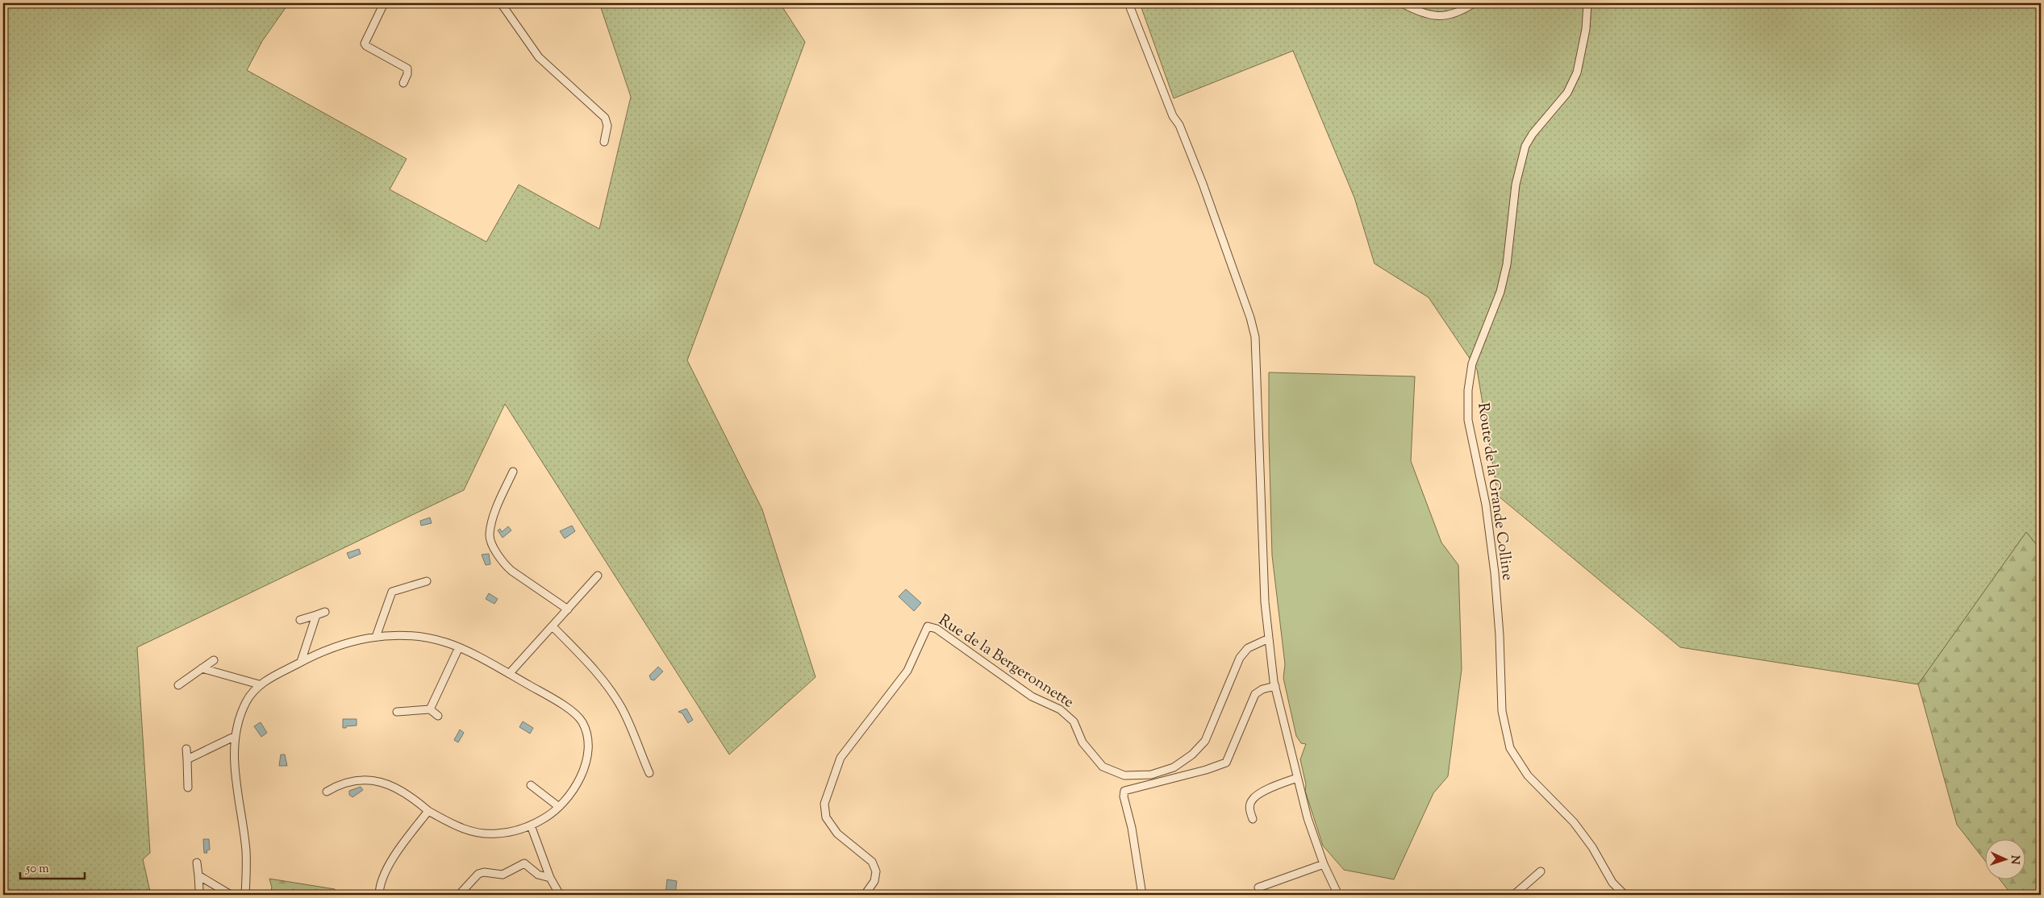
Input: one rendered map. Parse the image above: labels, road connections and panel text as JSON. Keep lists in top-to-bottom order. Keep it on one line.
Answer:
{"streets":{"street":["Route de la Grande Colline","Rue de la Bergeronnette"]},"scale_bar":"50 m","north":"right"}
